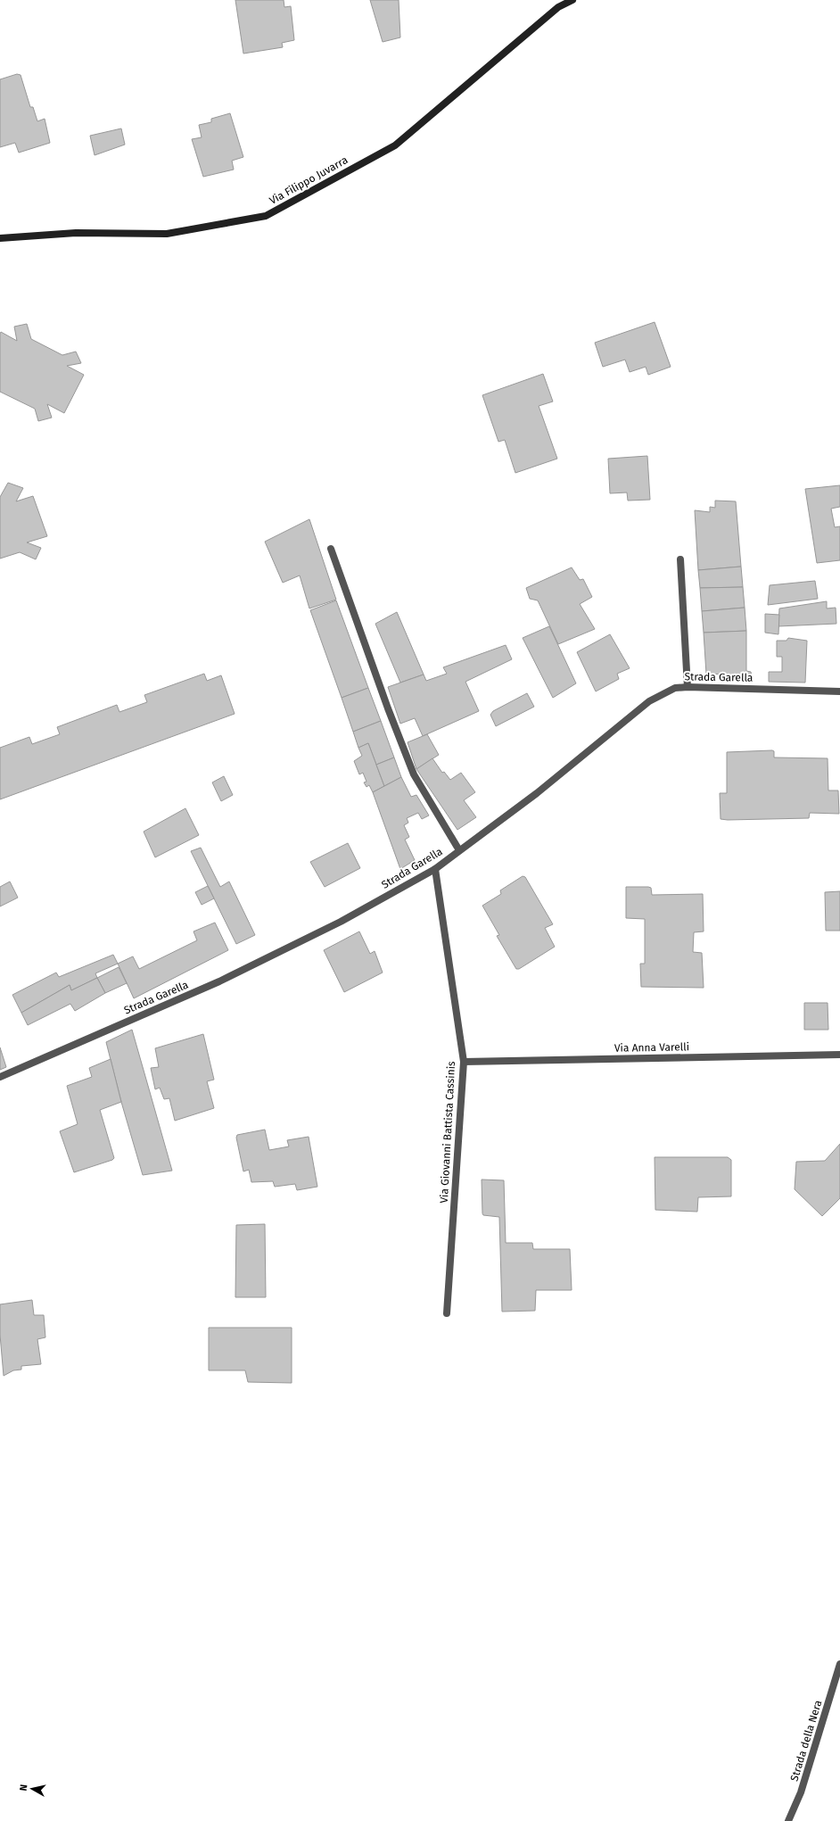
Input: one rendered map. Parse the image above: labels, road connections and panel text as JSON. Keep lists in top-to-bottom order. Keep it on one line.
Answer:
{"streets":{"main road":["Via Filippo Juvarra"],"street":["Strada Garella","Via Anna Varelli","Via Giovanni Battista Cassinis","Strada della Nera"]},"crossings":[["Strada Garella","Via Giovanni Battista Cassinis"],["Via Anna Varelli","Via Giovanni Battista Cassinis"]],"north":"left"}
